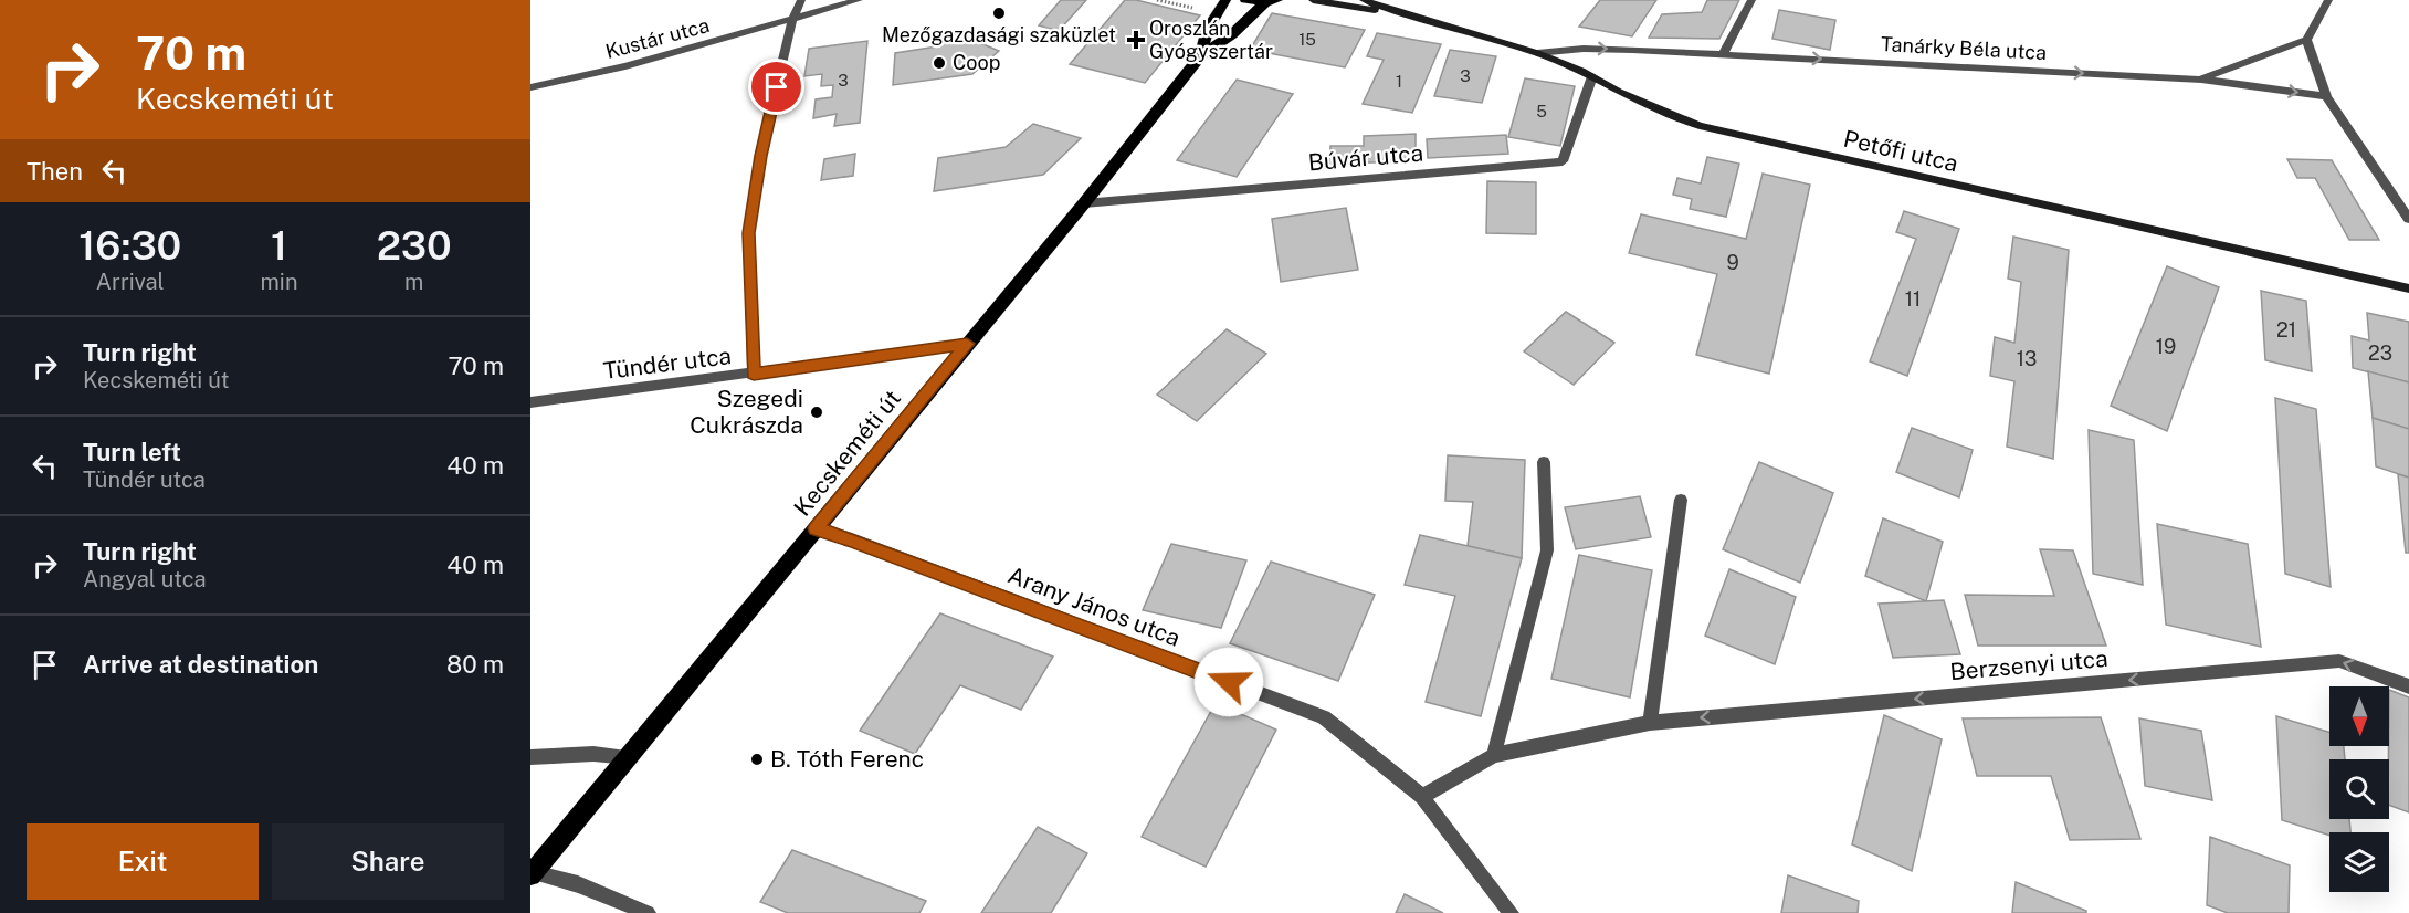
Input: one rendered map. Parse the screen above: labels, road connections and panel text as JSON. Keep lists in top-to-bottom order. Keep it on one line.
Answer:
{"streets":{"main road":["Kecskeméti út"],"street":["Kustár utca","Tanárky Béla utca","Petőfi utca","Búvár utca","Tündér utca","Arany János utca","Berzsenyi utca"]},"crossings":[["Tanárky Béla utca","Petőfi utca"],["Petőfi utca","Búvár utca"],["Búvár utca","Kecskeméti út"],["Tündér utca","Kecskeméti út"],["Kecskeméti út","Arany János utca"],["Arany János utca","Berzsenyi utca"]],"one_way":["Tanárky Béla utca","Berzsenyi utca"],"places":{"other":["Mezőgazdasági szaküzlet","Coop","Szegedi Cukrászda","B. Tóth Ferenc"],"health":["Oroszlán Gyógyszertár"]},"house_numbers":["15","3","3","1","5","9","11","21","19","23","13"],"north":"bottom","page":{"turn":["70 m","Kecskeméti út"],"then":"Then","eta":["16:30","Arrival","1","min","230","m"],"list":[{"name":"Turn right","note":"Kecskeméti út","value":"70 m"},{"name":"Turn left","note":"Tündér utca","value":"40 m"},{"name":"Turn right","note":"Angyal utca","value":"40 m"},{"name":"Arrive at destination","value":"80 m"}],"buttons":["Exit","Share"]}}
